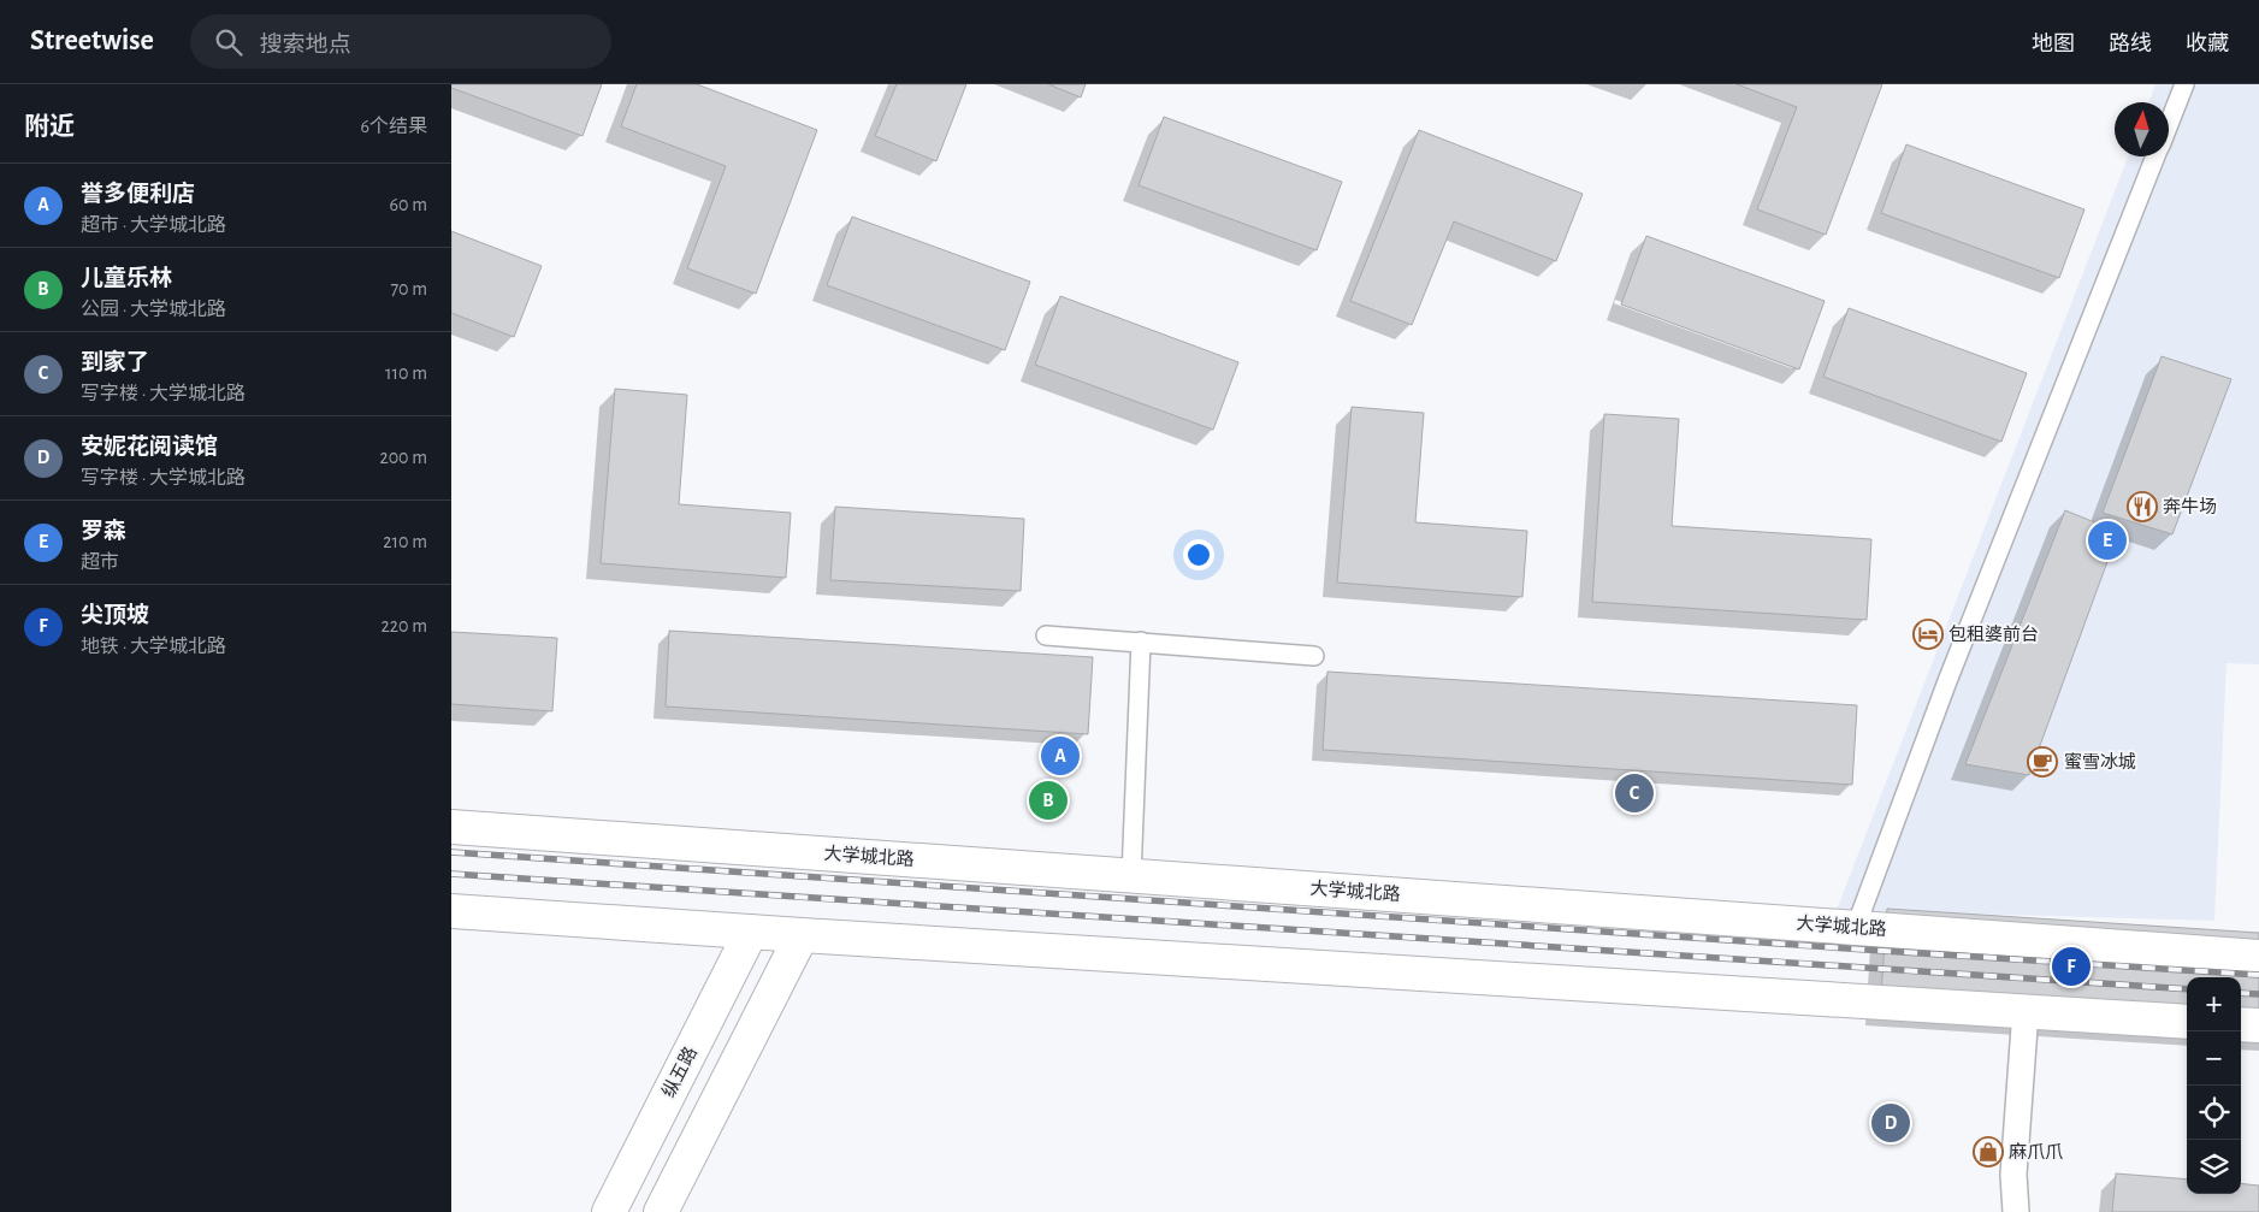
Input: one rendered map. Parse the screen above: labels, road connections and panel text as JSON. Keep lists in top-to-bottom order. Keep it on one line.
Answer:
{"streets":{"main road":["大学城北路","纵五路"]},"places":{"restaurant":["奔牛场"],"hotel":["包租婆前台"],"cafe":["蜜雪冰城"],"shop":["麻爪爪"]},"north":"top","page":{"header":"Streetwise","search":"搜索地点","nav":["地图","路线","收藏"],"heading":["附近","6个结果"],"list":[{"mark":"A","name":"誉多便利店","note":"超市 · 大学城北路","value":"60 m"},{"mark":"B","name":"儿童乐林","note":"公园 · 大学城北路","value":"70 m"},{"mark":"C","name":"到家了","note":"写字楼 · 大学城北路","value":"110 m"},{"mark":"D","name":"安妮花阅读馆","note":"写字楼 · 大学城北路","value":"200 m"},{"mark":"E","name":"罗森","note":"超市","value":"210 m"},{"mark":"F","name":"尖顶坡","note":"地铁 · 大学城北路","value":"220 m"}],"pins":["E","A","C","B","F","D"],"map_buttons":["+","−"]}}
